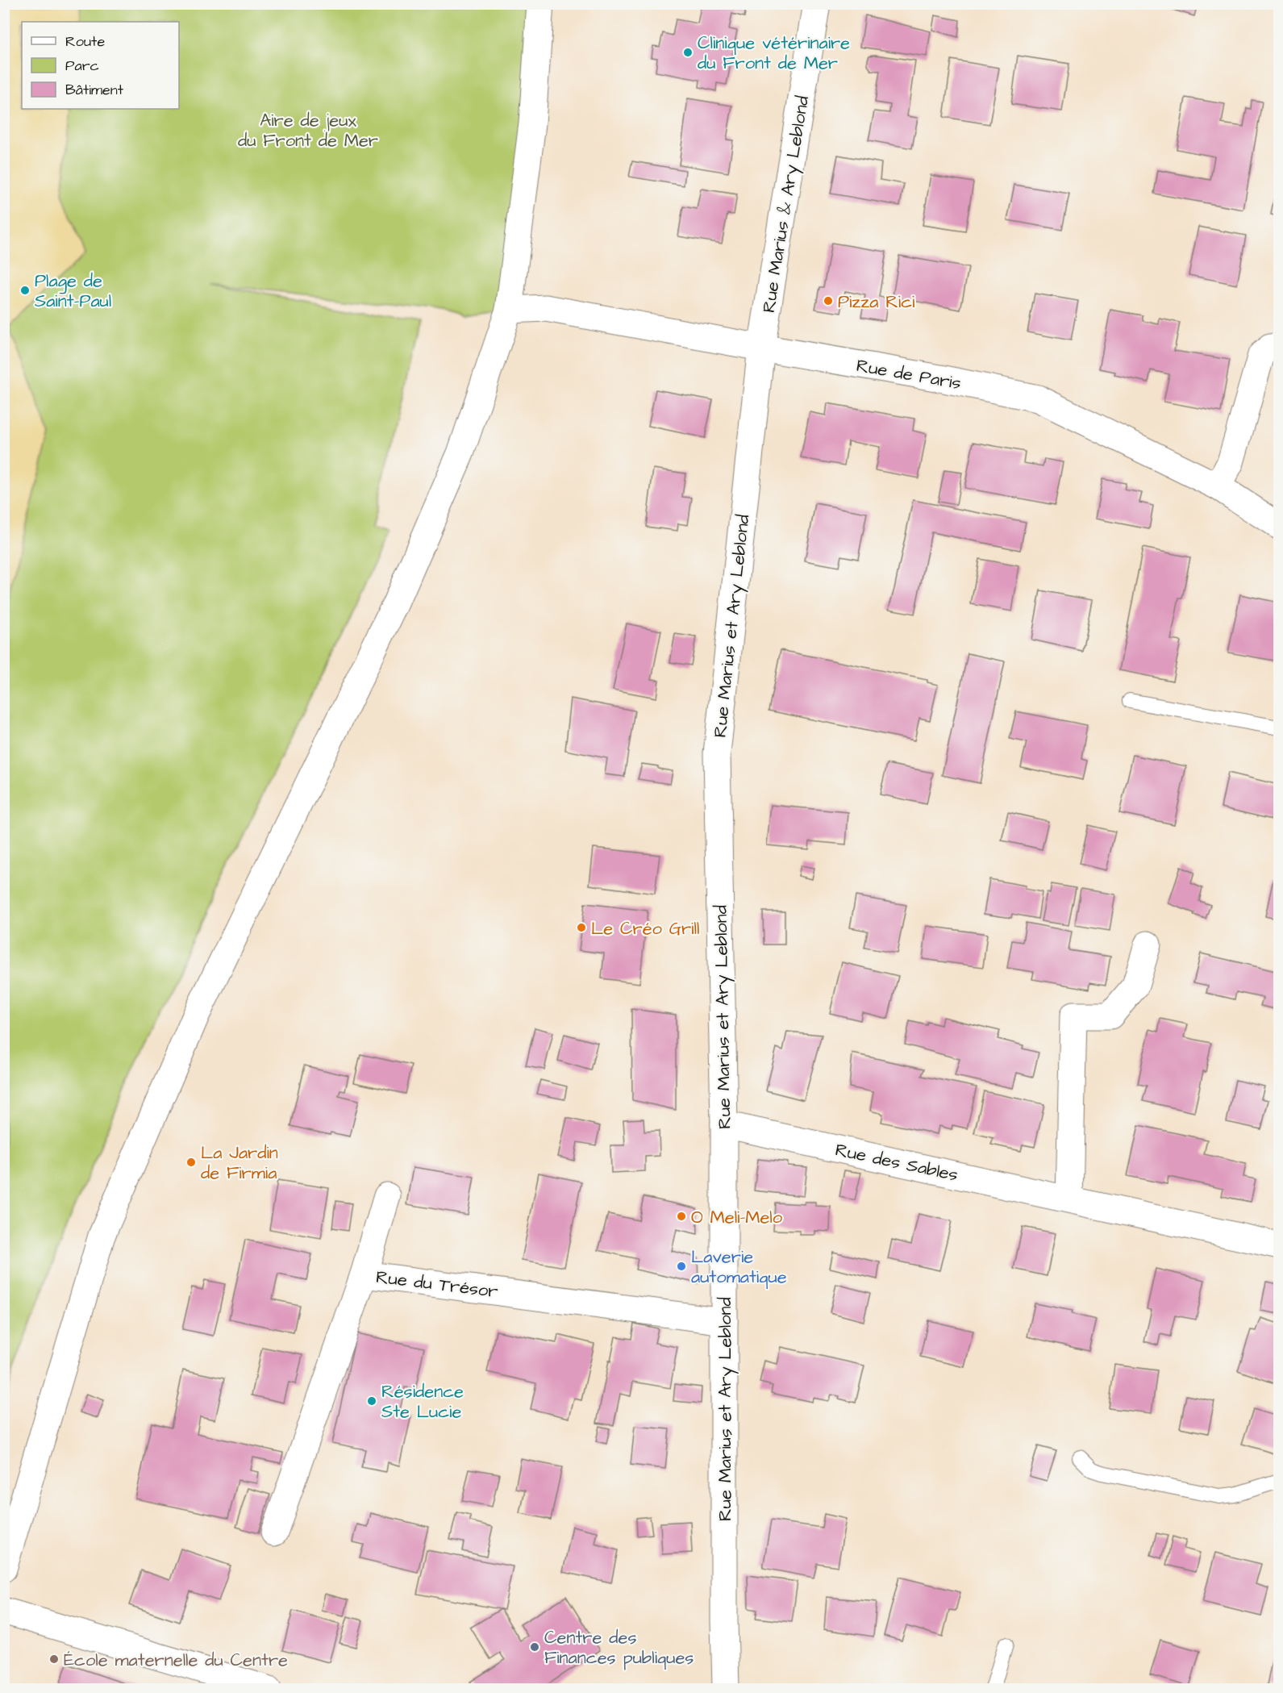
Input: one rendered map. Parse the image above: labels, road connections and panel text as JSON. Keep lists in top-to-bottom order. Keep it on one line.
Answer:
{"streets":{"street":["Rue Marius & Ary Leblond","Rue de Paris","Rue Marius et Ary Leblond","Rue des Sables","Rue du Trésor"]},"crossings":[["Rue Marius & Ary Leblond","Rue de Paris"],["Rue Marius & Ary Leblond","Rue Marius et Ary Leblond"],["Rue de Paris","Rue Marius et Ary Leblond"],["Rue Marius et Ary Leblond","Rue des Sables"],["Rue Marius et Ary Leblond","Rue du Trésor"]],"parks":["Aire de jeux du Front de Mer"],"places":["Clinique vétérinaire du Front de Mer","Plage de Saint-Paul","Pizza Rici","Le Créo Grill","La Jardin de Firmia","O Meli-Melo","Laverie automatique","Résidence Ste Lucie","Centre des Finances publiques","École maternelle du Centre"],"legend":["Route","Parc","Bâtiment"]}
